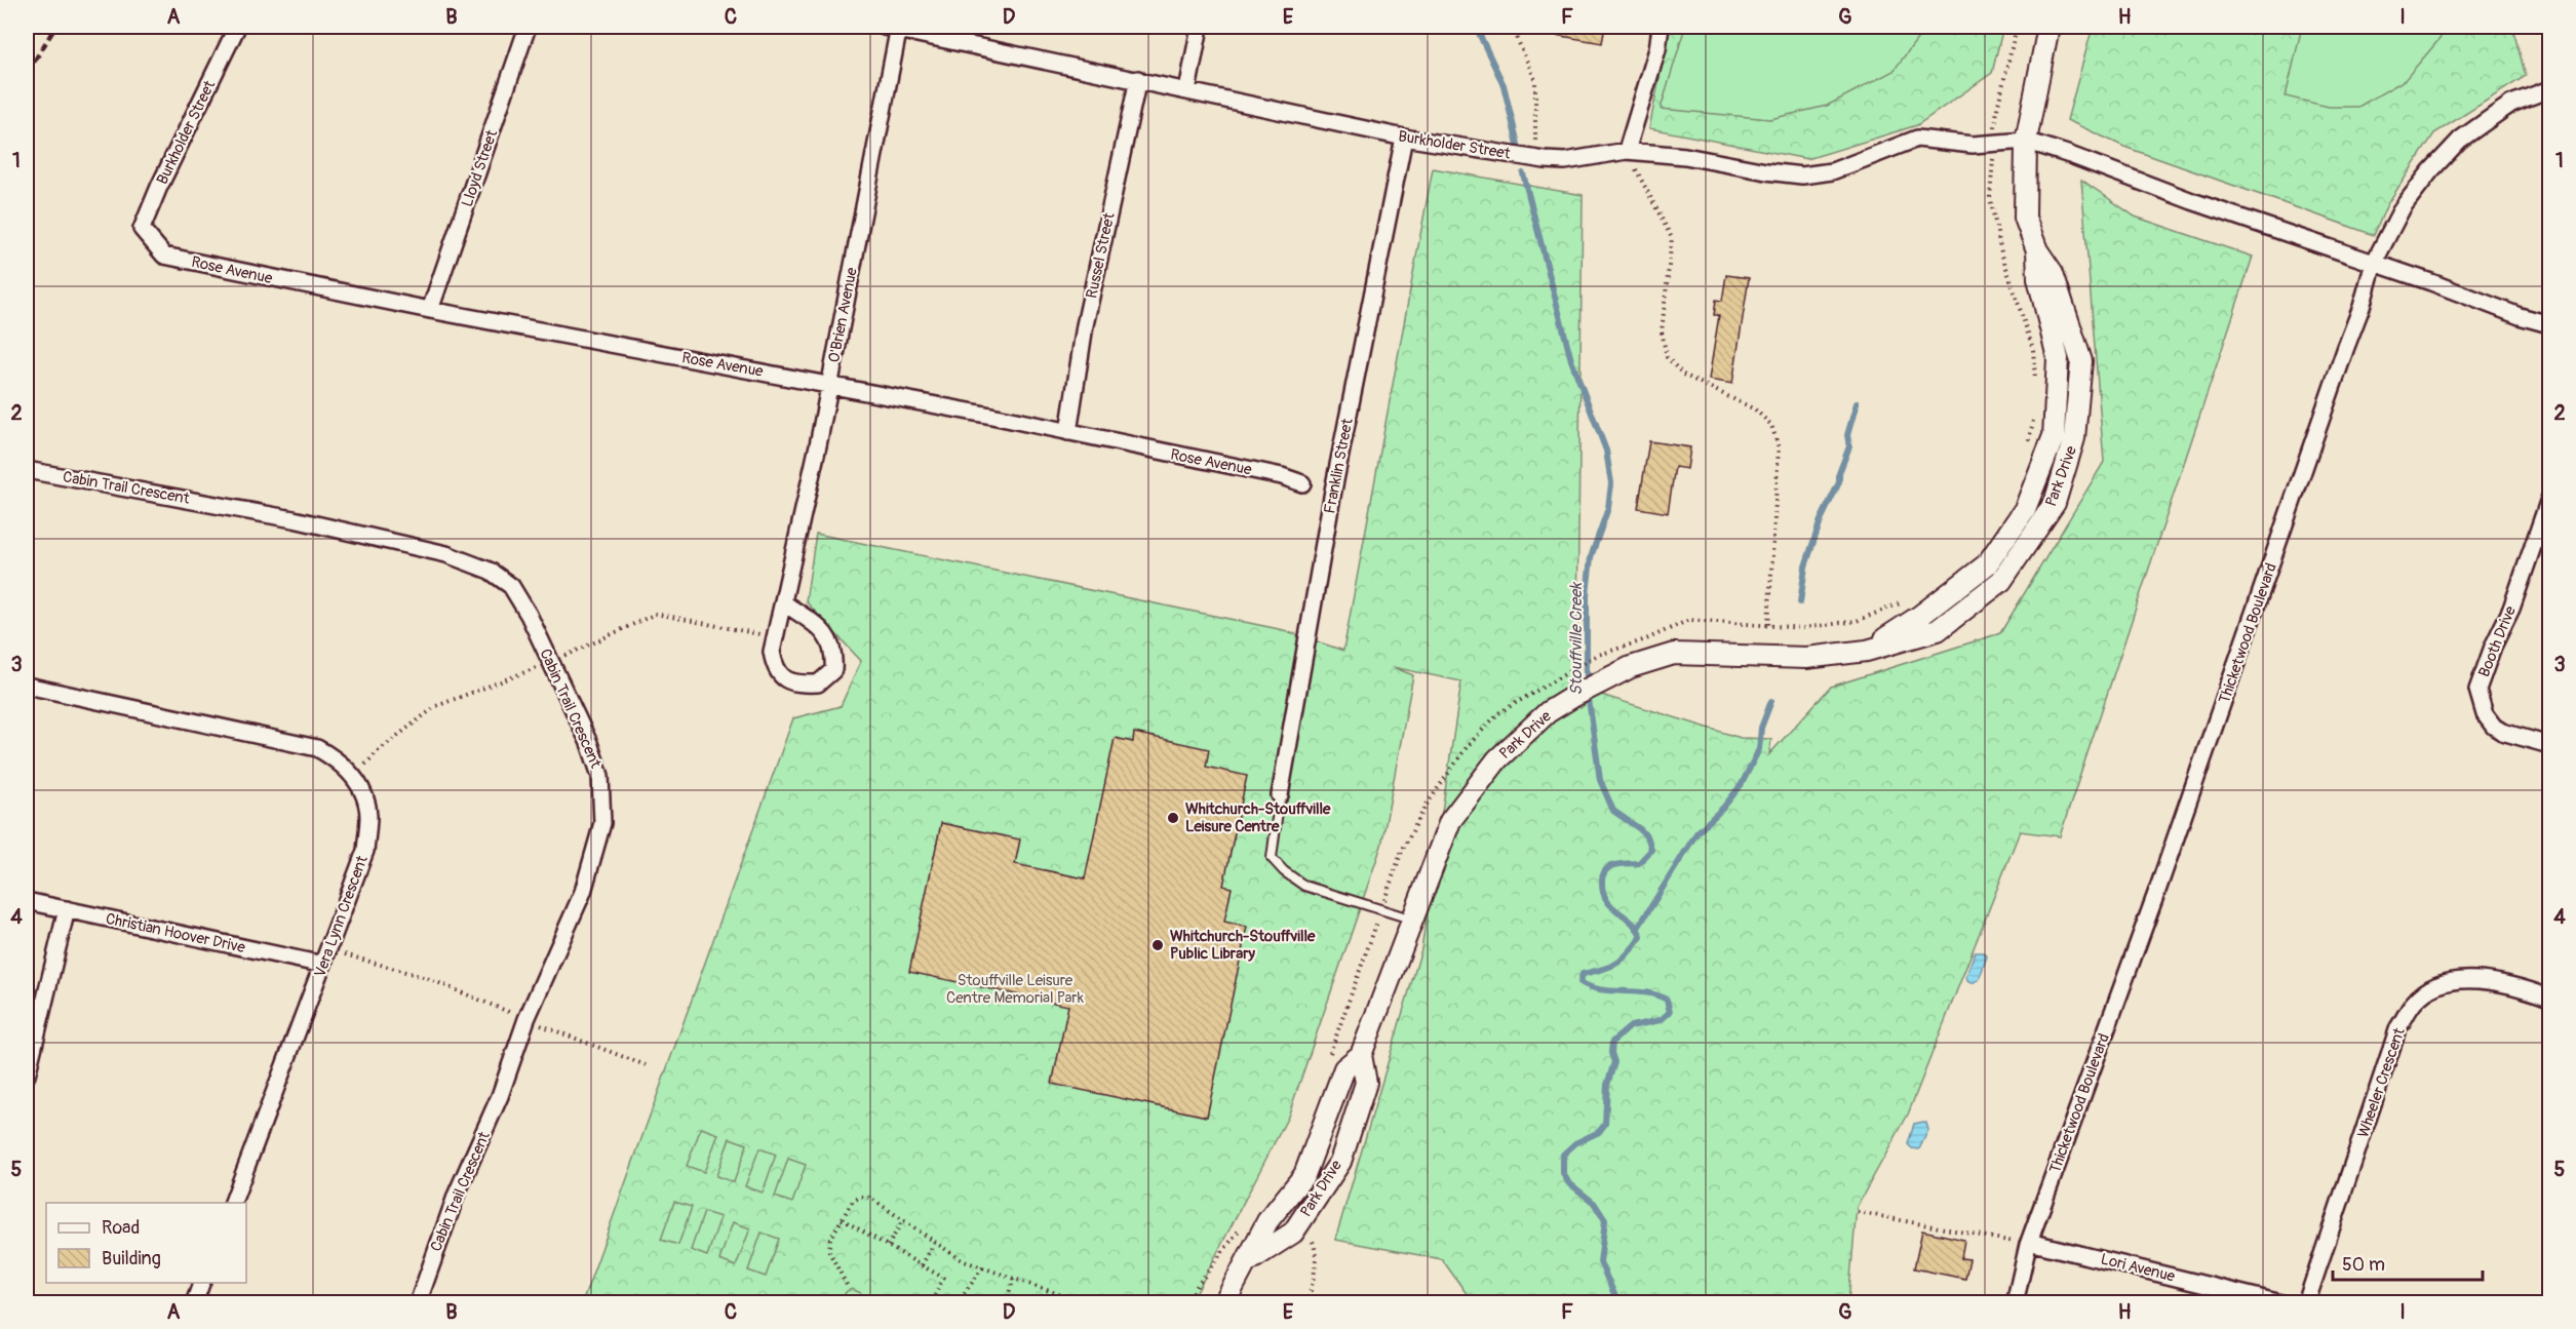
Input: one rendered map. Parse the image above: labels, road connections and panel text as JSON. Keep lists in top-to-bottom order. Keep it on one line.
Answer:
{"streets":{"street":["Burkholder Street","Lloyd Street","Russel Street","Rose Avenue","O'Brien Avenue","Franklin Street","Park Drive","Cabin Trail Crescent","Thicketwood Boulevard","Booth Drive","Vera Lynn Crescent","Christian Hoover Drive","Wheeler Crescent","Lori Avenue"]},"crossings":[["Burkholder Street","Russel Street"],["Burkholder Street","Rose Avenue"],["Burkholder Street","O'Brien Avenue"],["Burkholder Street","Franklin Street"],["Burkholder Street","Park Drive"],["Lloyd Street","Rose Avenue"],["Russel Street","Rose Avenue"],["Rose Avenue","O'Brien Avenue"],["Thicketwood Boulevard","Lori Avenue"],["Vera Lynn Crescent","Christian Hoover Drive"]],"water":["Stouffville Creek"],"parks":["Stouffville Leisure Centre Memorial Park"],"places":["Whitchurch-Stouffville Leisure Centre","Whitchurch-Stouffville Public Library"],"legend":["Road","Building"],"scale_bar":"50 m","grid":{"columns":["A","B","C","D","E","F","G","H","I"],"rows":["1","2","3","4","5"]}}
